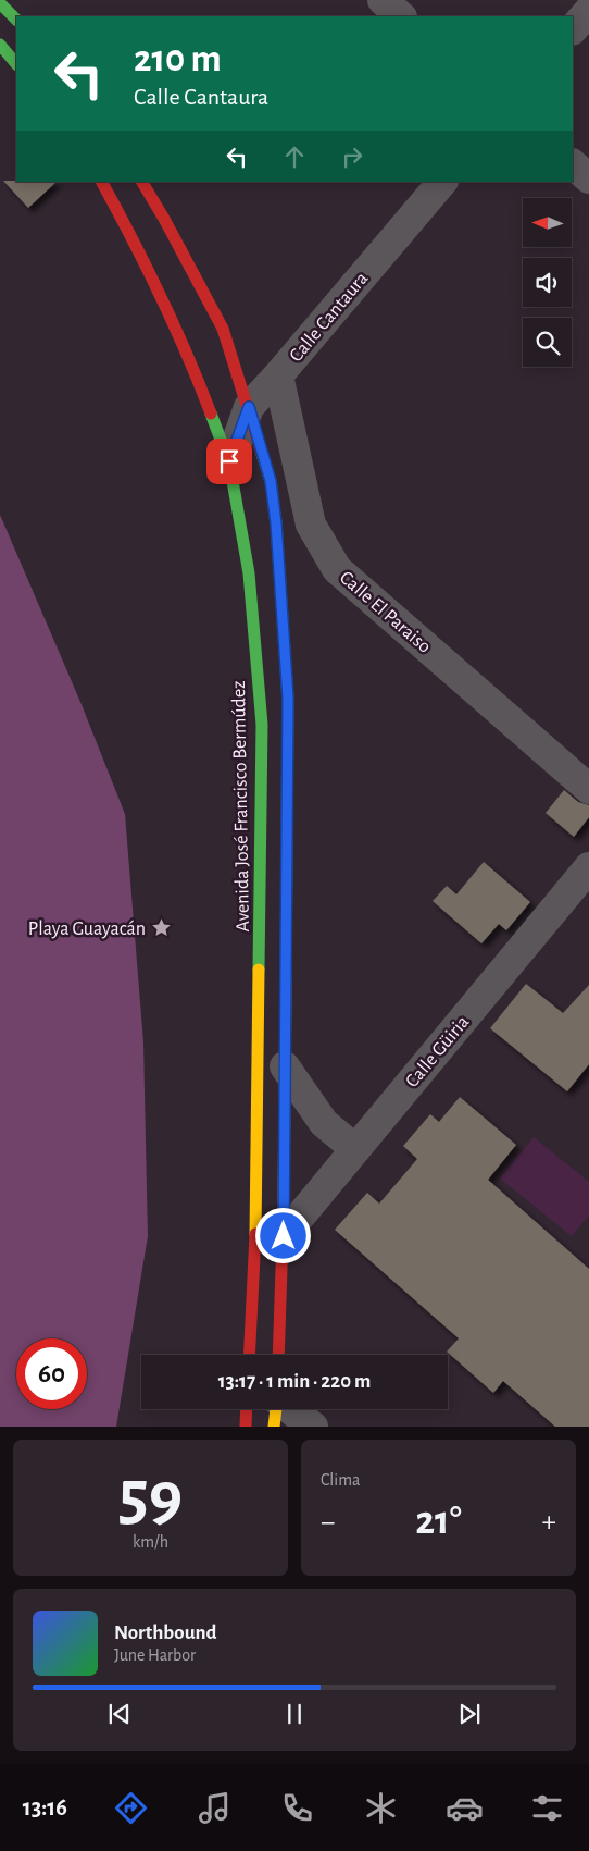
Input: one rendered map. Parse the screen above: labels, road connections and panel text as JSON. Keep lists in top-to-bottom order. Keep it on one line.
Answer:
{"streets":{"main road":["Avenida José Francisco Bermúdez"],"street":["Calle Cantaura","Calle El Paraiso","Calle Güiria"]},"crossings":[["Calle Cantaura","Calle El Paraiso"],["Calle Cantaura","Avenida José Francisco Bermúdez"]],"places":{"place":["Playa Guayacán"]},"north":"left","page":{"turn":["210 m","Calle Cantaura"],"limit":"60","trip":"13:17 · 1 min · 220 m","tile":[["59","km/h"],"Clima"],"heat":["−","21°","+"],"song":["Northbound","June Harbor"],"tabs":"13:16"}}
